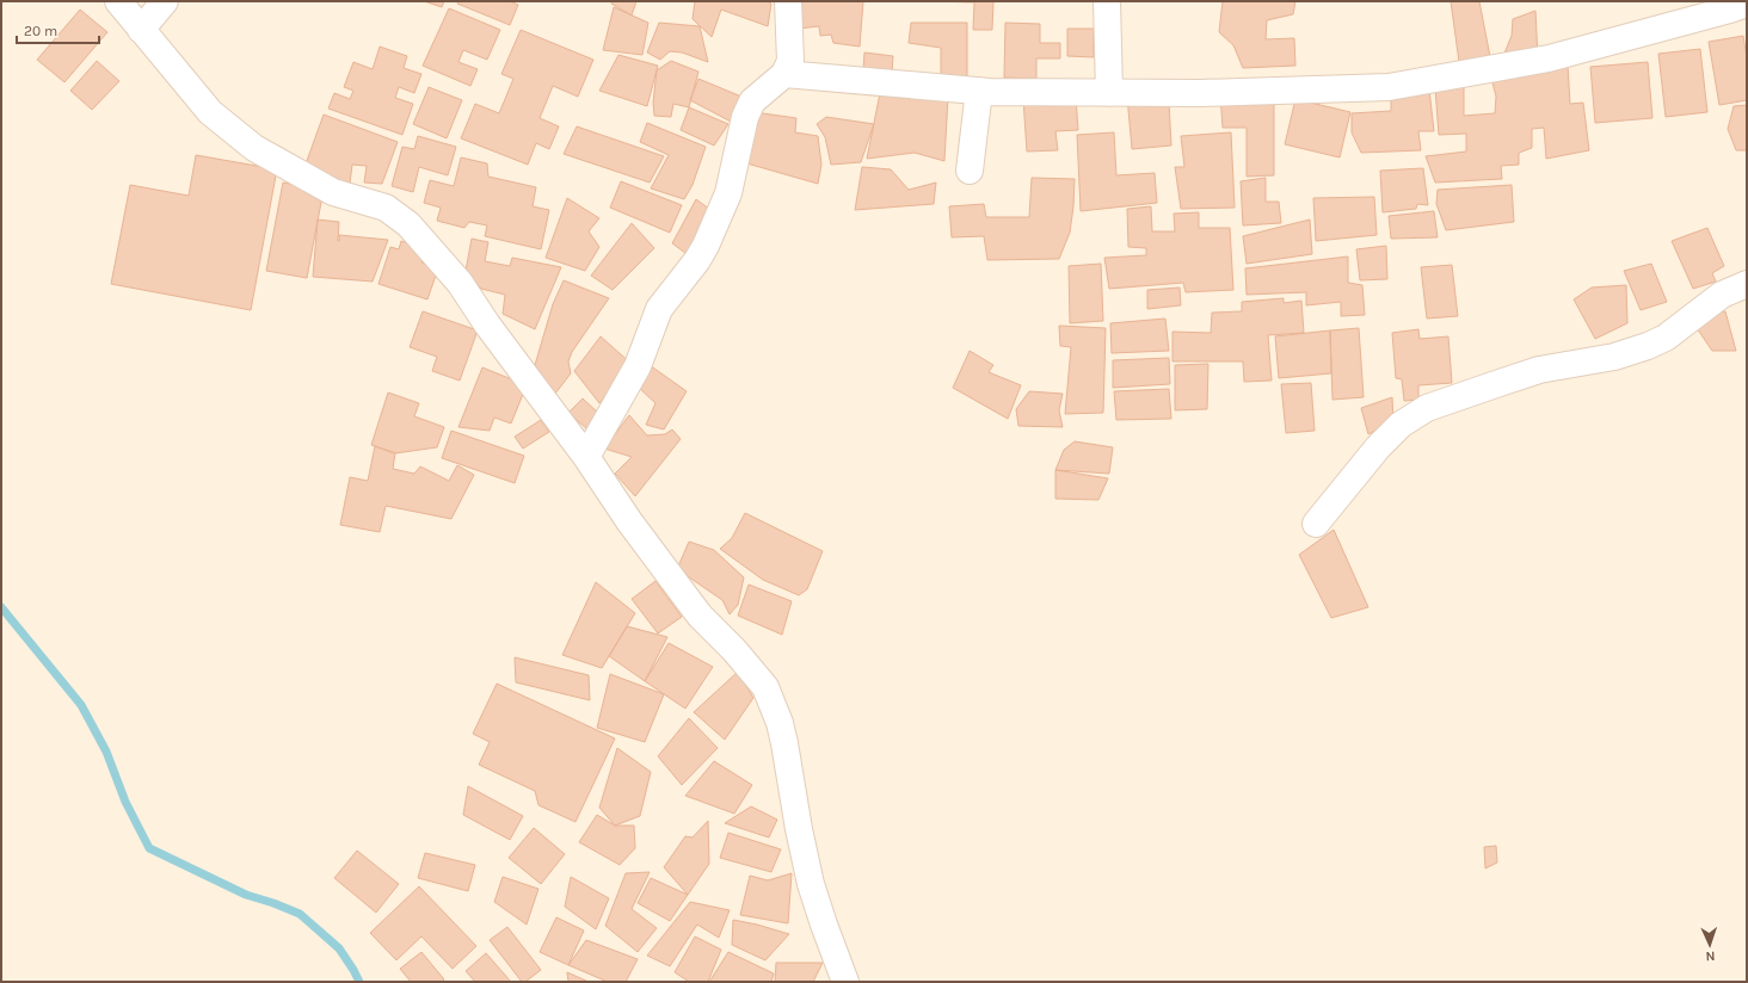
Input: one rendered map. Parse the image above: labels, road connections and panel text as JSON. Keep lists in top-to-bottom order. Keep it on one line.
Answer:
{"scale_bar":"20 m","north":"bottom"}
